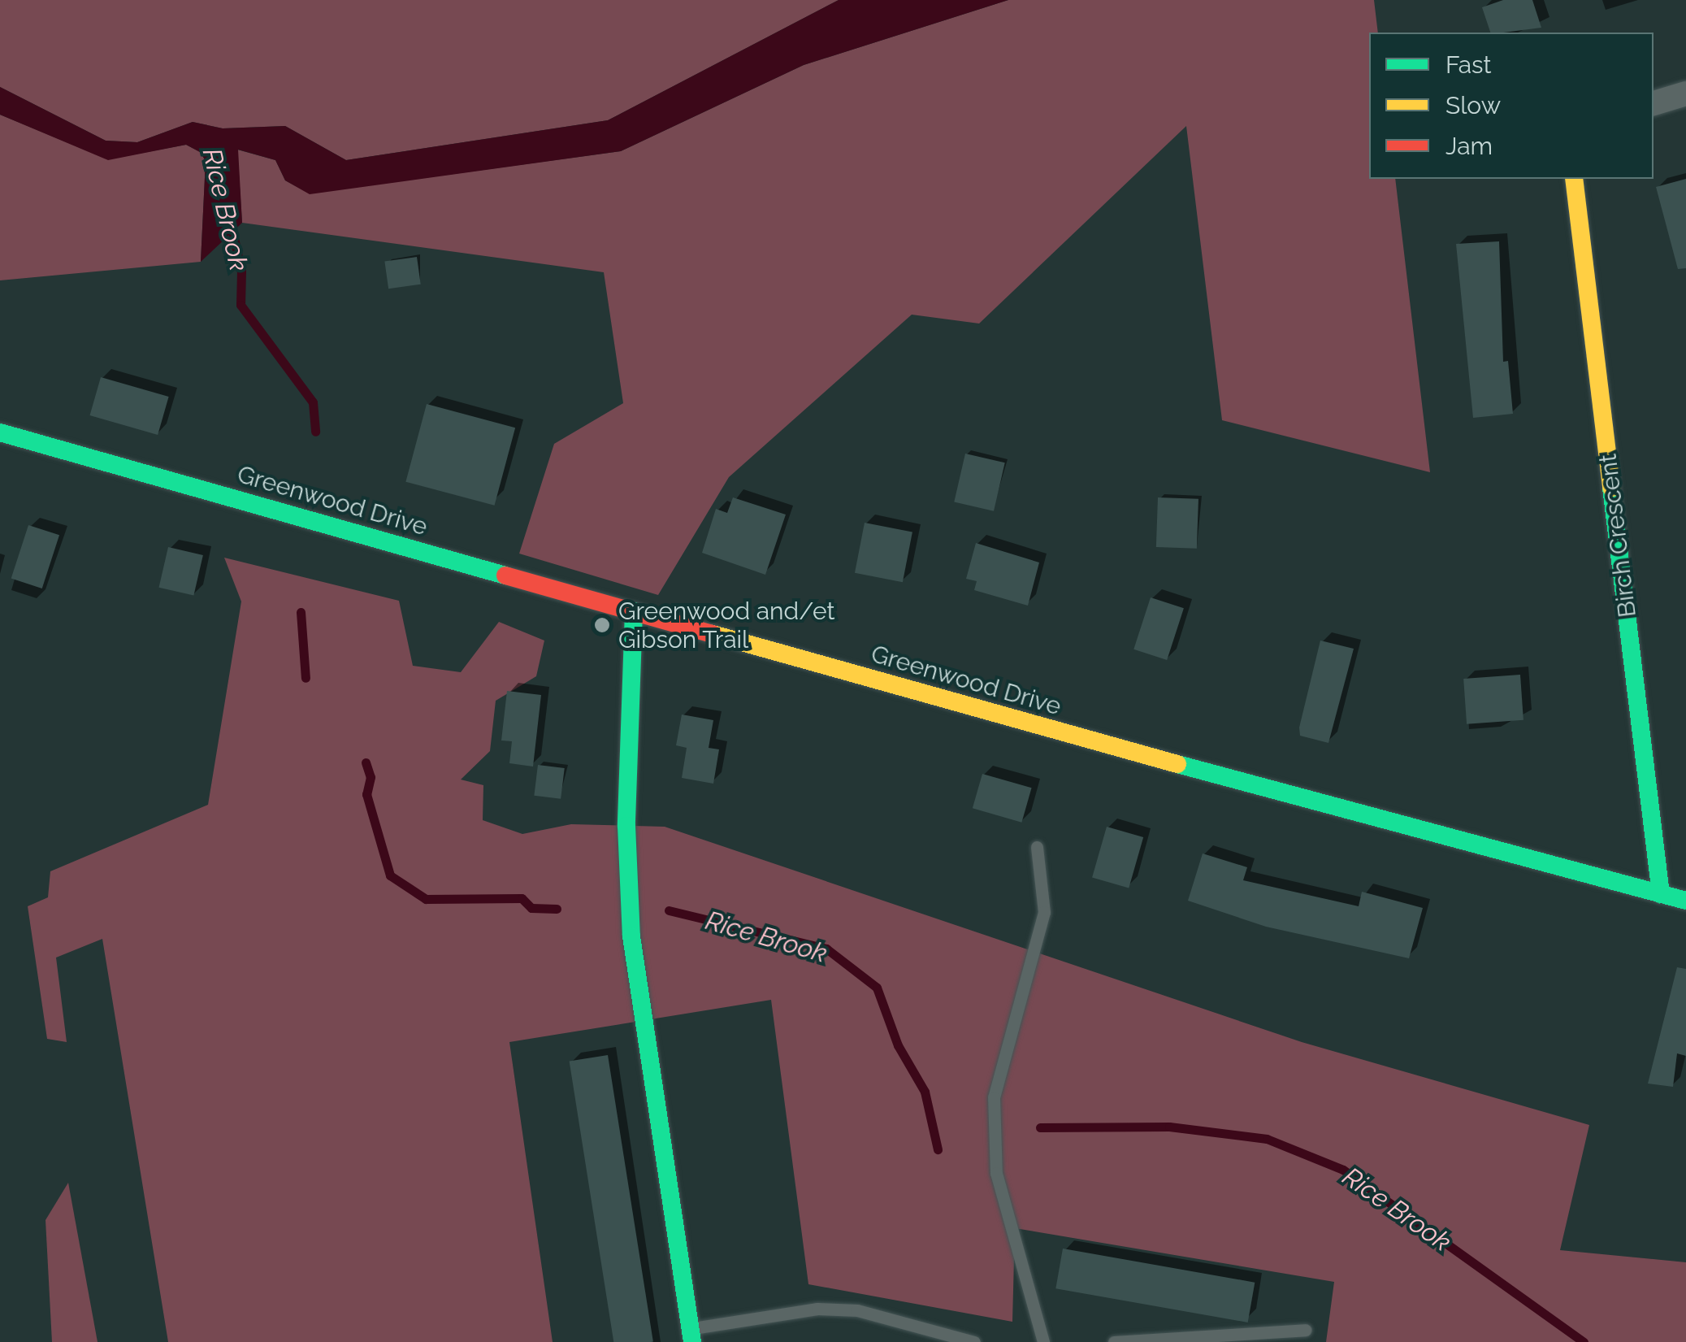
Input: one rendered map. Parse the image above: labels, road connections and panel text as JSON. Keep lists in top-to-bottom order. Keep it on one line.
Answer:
{"streets":{"main road":["Greenwood Drive","Birch Crescent"]},"crossings":[["Greenwood Drive","Birch Crescent"]],"water":["Rice Brook"],"places":["Greenwood and/et Gibson Trail"],"legend":["Fast","Slow","Jam"]}
